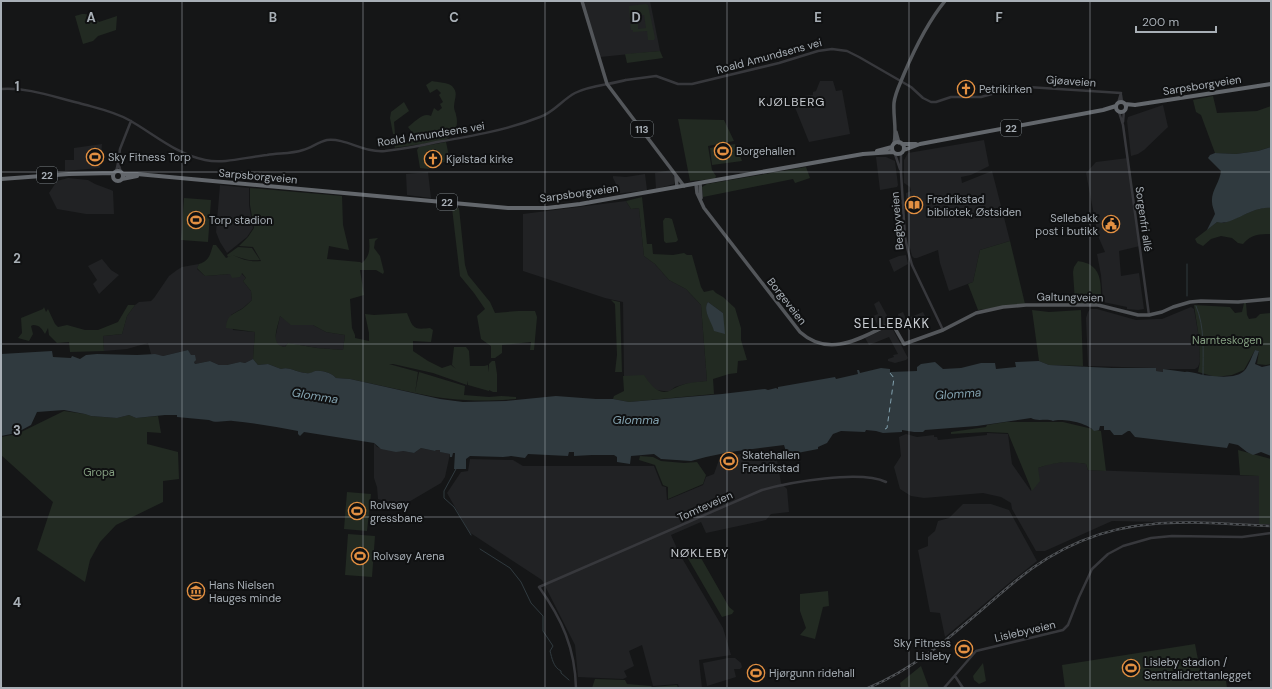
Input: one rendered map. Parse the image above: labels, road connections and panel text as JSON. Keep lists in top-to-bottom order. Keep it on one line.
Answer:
{"streets":{"highway":["Sarpsborgveien","22"],"main road":["113","Begbyveien","Galtungveien","Borgeveien"],"street":["Roald Amundsens vei","Gjøaveien","Sorgenfri allé","Tomteveien","Lislebyveien"]},"crossings":[["Roald Amundsens vei","Gjøaveien"],["Roald Amundsens vei","113"],["Roald Amundsens vei","Begbyveien"],["Gjøaveien","Sarpsborgveien"],["Gjøaveien","22"],["Gjøaveien","Sorgenfri allé"],["Sarpsborgveien","22"],["Sarpsborgveien","113"],["Sarpsborgveien","Begbyveien"],["Sarpsborgveien","Borgeveien"],["22","Begbyveien"],["Sorgenfri allé","Galtungveien"],["Begbyveien","Galtungveien"],["Galtungveien","Borgeveien"]],"districts":["KJØLBERG","SELLEBAKK","NØKLEBY"],"water":["Glomma"],"parks":["Narnteskogen","Gropa"],"places":{"church":["Petrikirken","Kjølstad kirke"],"sports":["Borgehallen","Sky Fitness Torp","Torp stadion","Skatehallen Fredrikstad","Rolvsøy gressbane","Rolvsøy Arena","Sky Fitness Lisleby","Lisleby stadion / Sentralidrettanlegget","Hjørgunn ridehall"],"library":["Fredrikstad bibliotek, Østsiden"],"public building":["Sellebakk post i butikk"],"museum":["Hans Nielsen Hauges minde"]},"scale_bar":"200 m","grid":{"columns":["A","B","C","D","E","F"],"rows":["1","2","3","4"]}}
